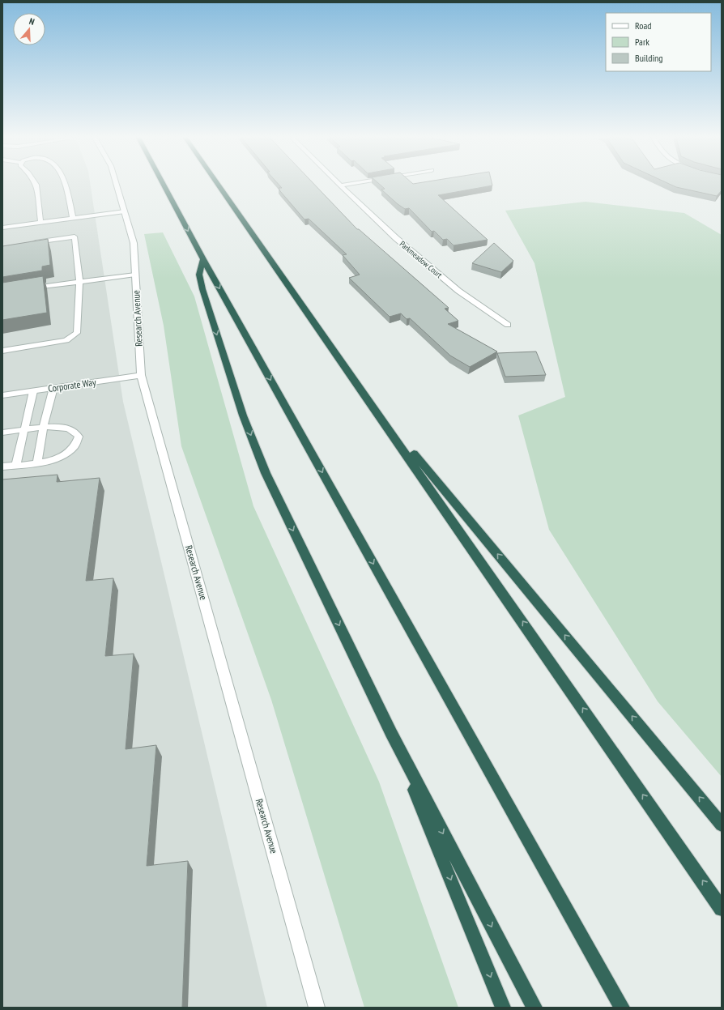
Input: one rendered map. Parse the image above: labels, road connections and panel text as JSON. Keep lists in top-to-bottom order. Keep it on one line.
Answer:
{"streets":{"street":["Parkmeadow Court","Research Avenue","Corporate Way"]},"crossings":[["Research Avenue","Corporate Way"]],"legend":["Road","Park","Building"],"north":"top"}
